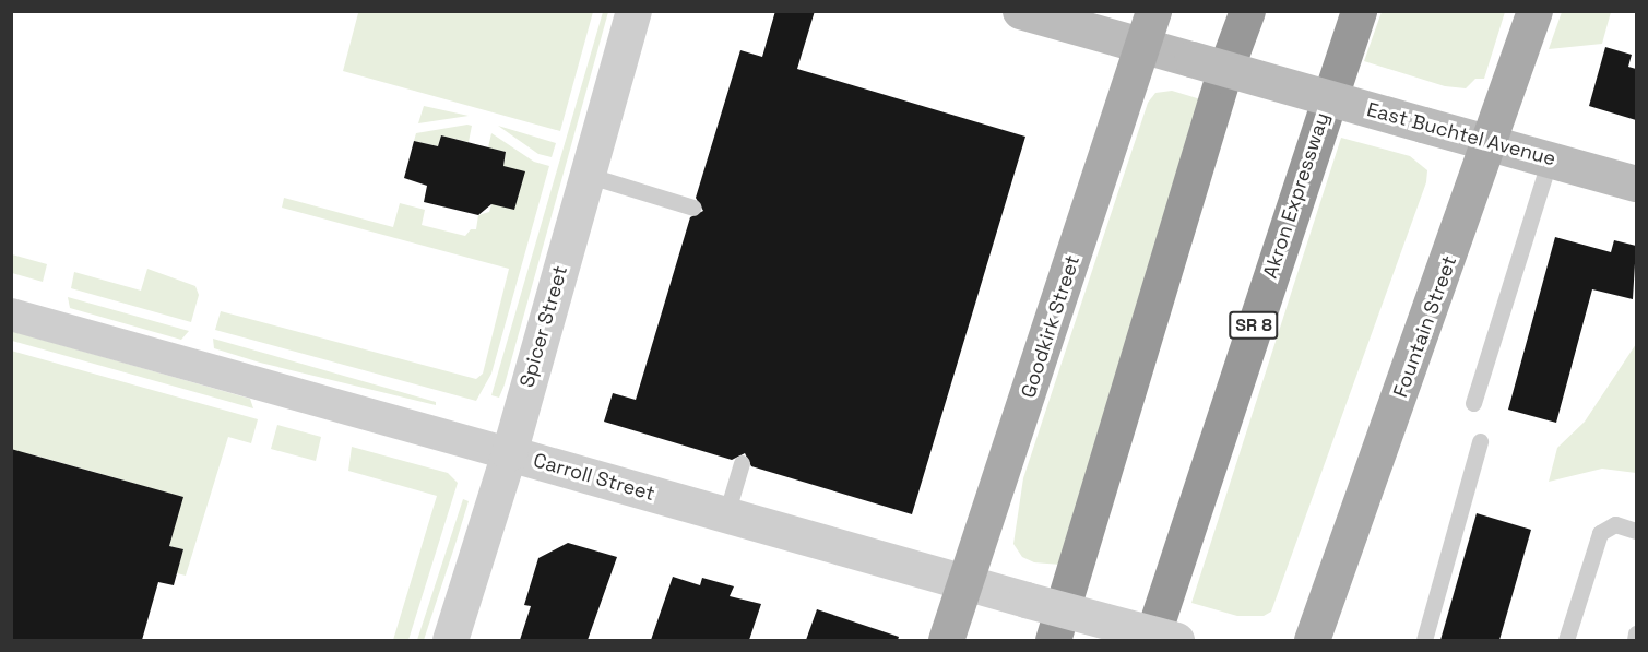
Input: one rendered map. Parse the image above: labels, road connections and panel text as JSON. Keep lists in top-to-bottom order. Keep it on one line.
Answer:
{"streets":{"highway":["Akron Expressway","SR 8"],"main road":["East Buchtel Avenue","Goodkirk Street","Fountain Street"],"street":["Spicer Street","Carroll Street"]},"crossings":[["East Buchtel Avenue","Goodkirk Street"],["East Buchtel Avenue","Fountain Street"],["Spicer Street","Carroll Street"],["Goodkirk Street","Carroll Street"]]}
